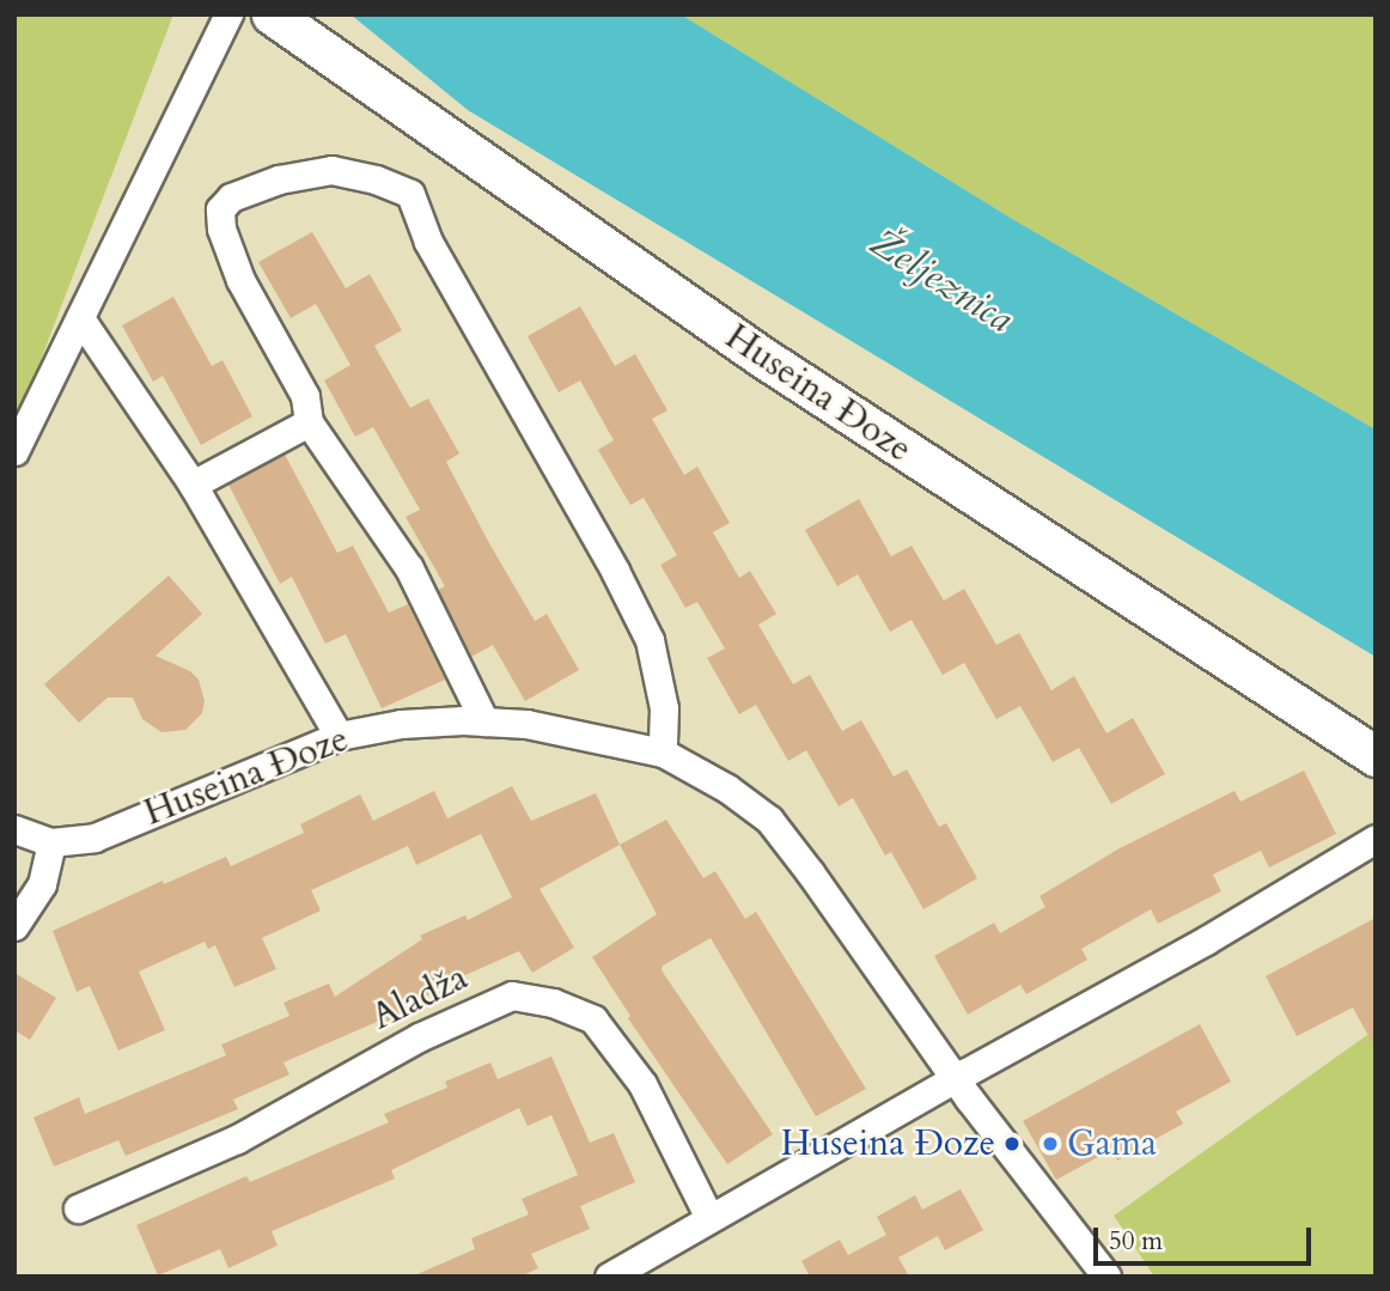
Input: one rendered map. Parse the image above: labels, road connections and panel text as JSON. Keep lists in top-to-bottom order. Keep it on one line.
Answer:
{"streets":{"street":["Huseina Đoze","Aladža"]},"water":["Željeznica"],"places":["Huseina Đoze","Gama"],"scale_bar":"50 m"}
